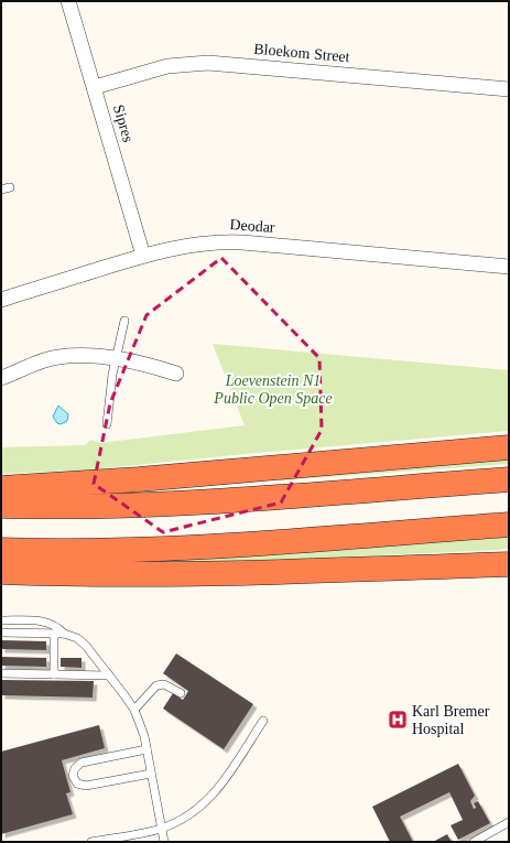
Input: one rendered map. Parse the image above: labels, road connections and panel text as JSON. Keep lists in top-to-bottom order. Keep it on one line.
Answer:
{"streets":{"street":["Bloekom Street","Sipres","Deodar"]},"crossings":[["Bloekom Street","Sipres"],["Sipres","Deodar"]],"parks":["Loevenstein N1 Public Open Space"],"places":{"hospital":["Karl Bremer Hospital"]}}
